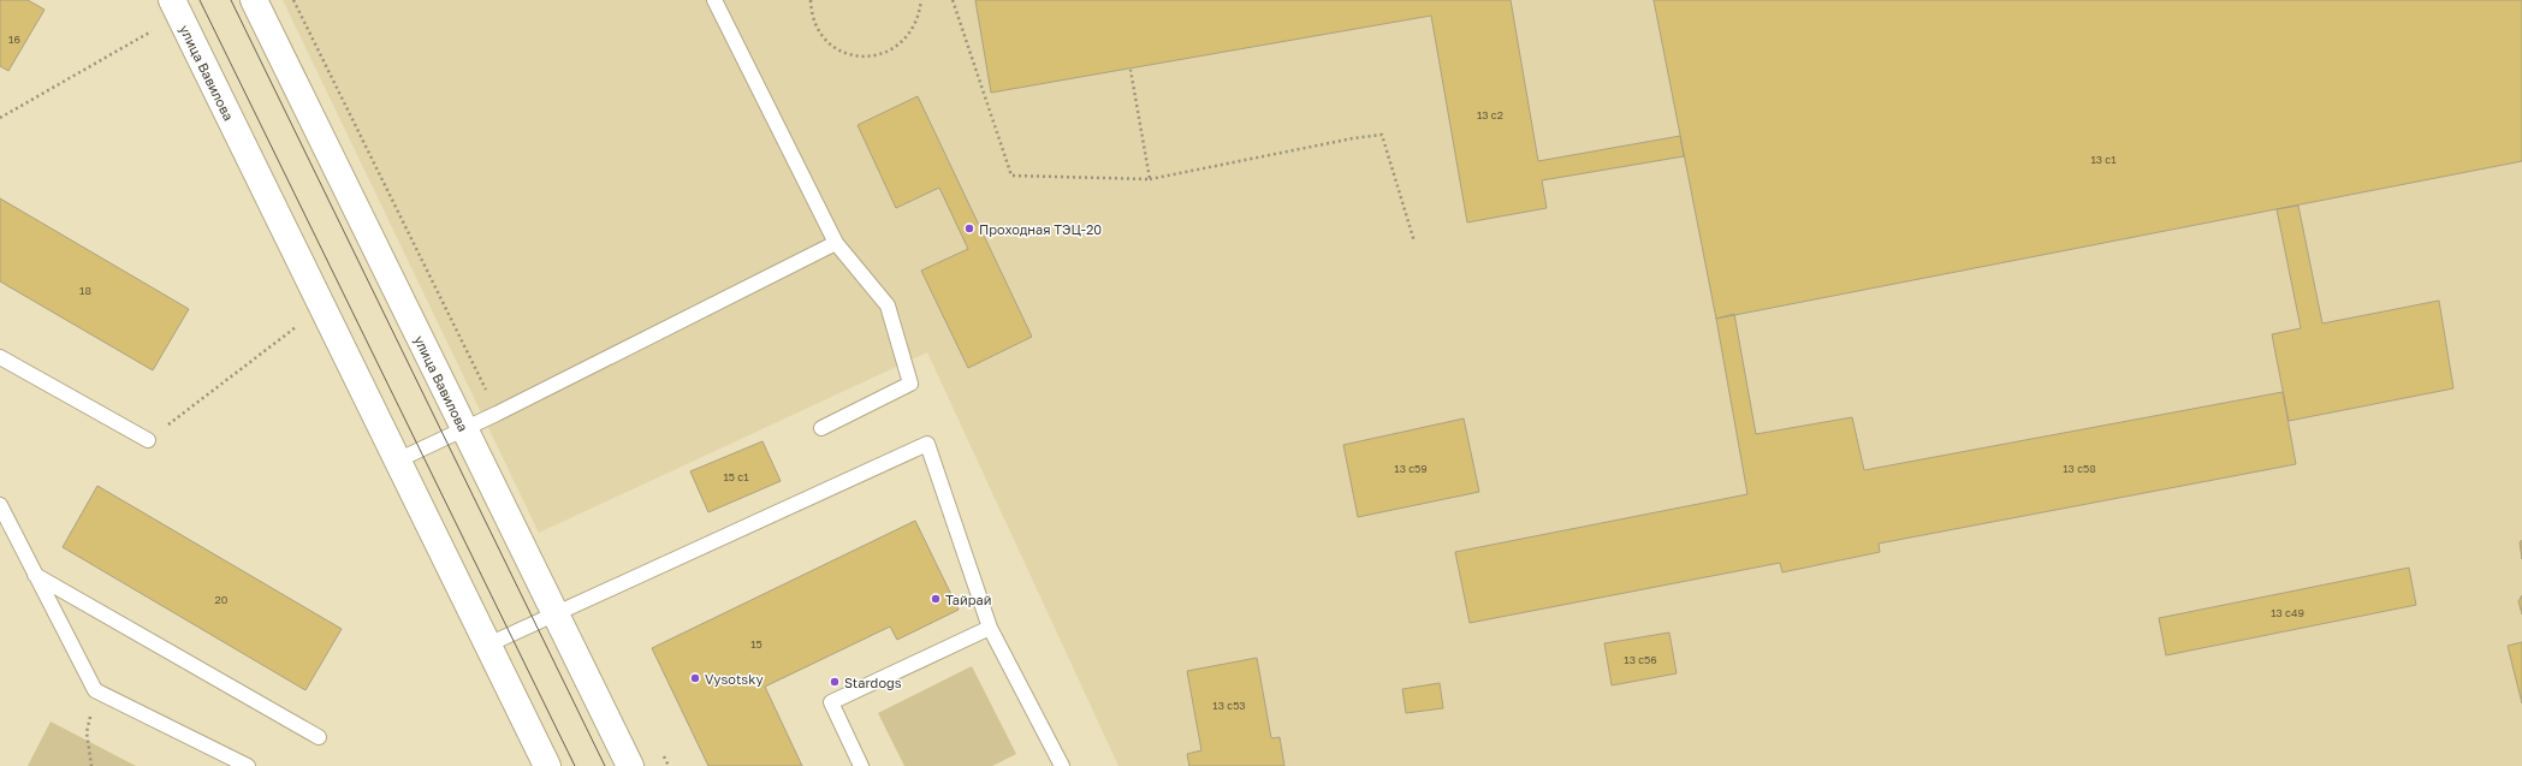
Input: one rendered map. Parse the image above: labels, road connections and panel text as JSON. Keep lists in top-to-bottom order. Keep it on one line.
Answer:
{"streets":{"main road":["улица Вавилова"]},"places":["Проходная ТЭЦ-20","Тайрай","Vysotsky","Stardogs"],"house_numbers":["16","13 с2","13 с1","18","13 с59","13 с58","15 с1","20","13 с49","15","13 с56","13 с53"]}
